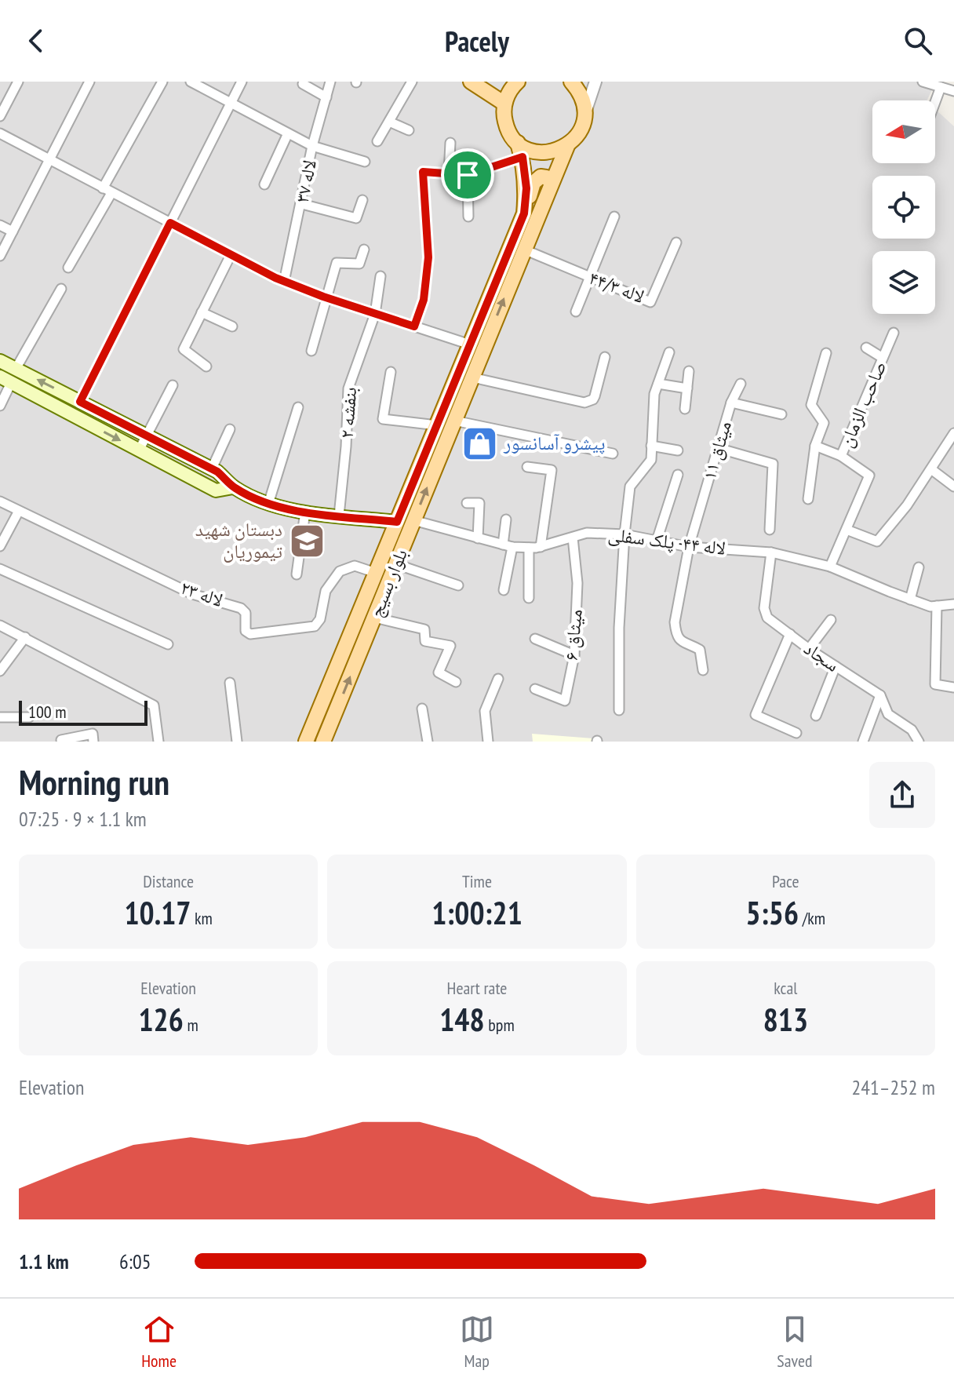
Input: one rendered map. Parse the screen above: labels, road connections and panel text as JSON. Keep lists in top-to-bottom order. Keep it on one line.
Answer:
{"streets":{"main road":["بلوار بسیج"],"street":["لاله ۳۷","لاله ۴۴/۳","صاحب الزمان","بنفشه ۲","میثاق ۱۱","لاله ۴۴- پلک سفلی","لاله ۲۳","میثاق ۶","سجاد"]},"crossings":[["لاله ۴۴/۳","بلوار بسیج"],["صاحب الزمان","لاله ۴۴- پلک سفلی"],["میثاق ۱۱","لاله ۴۴- پلک سفلی"],["لاله ۴۴- پلک سفلی","بلوار بسیج"],["لاله ۴۴- پلک سفلی","میثاق ۶"],["لاله ۴۴- پلک سفلی","سجاد"],["بلوار بسیج","لاله ۲۳"]],"places":{"shop":["پیشرو آسانسور"],"school or university":["دبستان شهید تیموریان"]},"scale_bar":"100 m","north":"left","page":{"header":"Pacely","scale":"100 m","heading":["Morning run","07:25 · 9 × 1.1 km"],"stats":[["Distance","10.17 km"],["Time","1:00:21"],["Pace","5:56 /km"],["Elevation","126 m"],["Heart rate","148 bpm"],["kcal","813"]],"chart":["Elevation","241–252 m"],"list":[{"name":"1.1 km","note":"6:05"}],"tabs":["Home","Map","Saved"]}}
